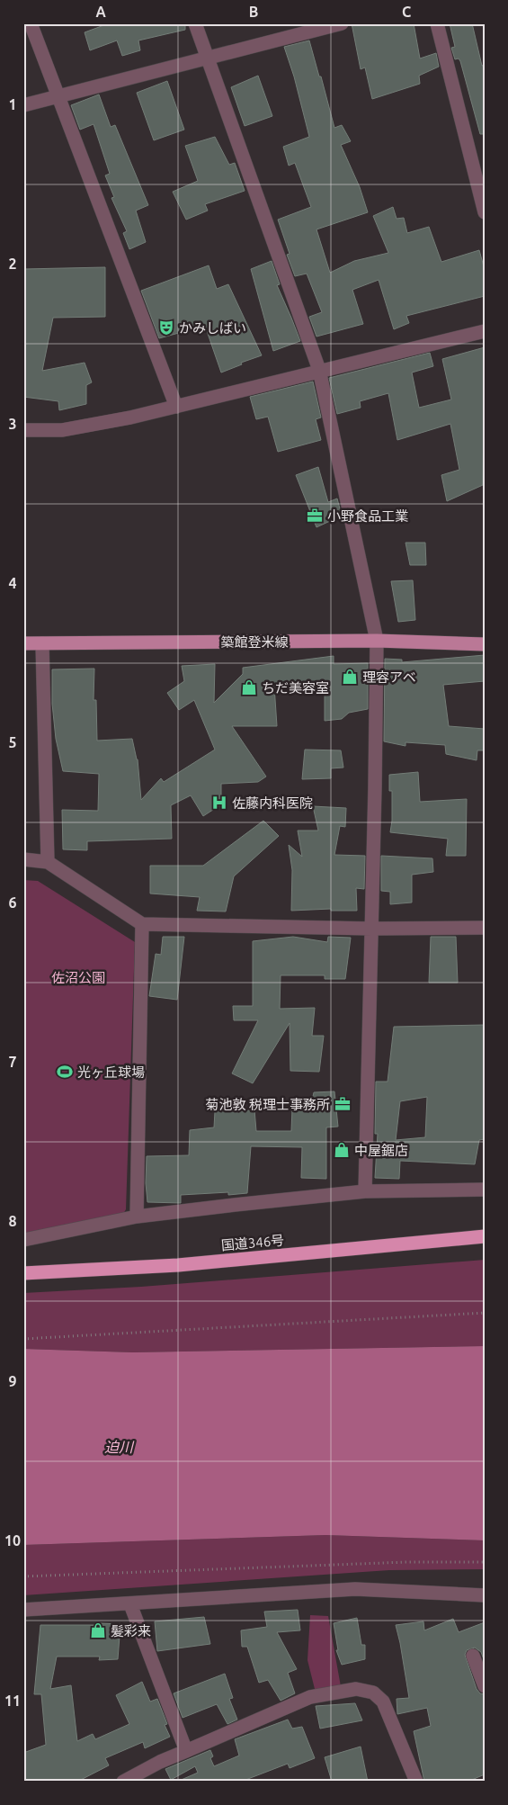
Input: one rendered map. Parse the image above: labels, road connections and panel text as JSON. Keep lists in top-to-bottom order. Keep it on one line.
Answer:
{"streets":{"highway":["国道346号"],"main road":["築館登米線"]},"water":["迫川"],"parks":["佐沼公園"],"places":{"theatre":["かみしばい"],"office":["小野食品工業","菊池敦 税理士事務所"],"shop":["理容アベ","ちだ美容室","中屋鋸店","髪彩来"],"hospital":["佐藤内科医院"],"sports":["光ヶ丘球場"]},"grid":{"columns":["A","B","C"],"rows":["1","2","3","4","5","6","7","8","9","10","11"]}}
